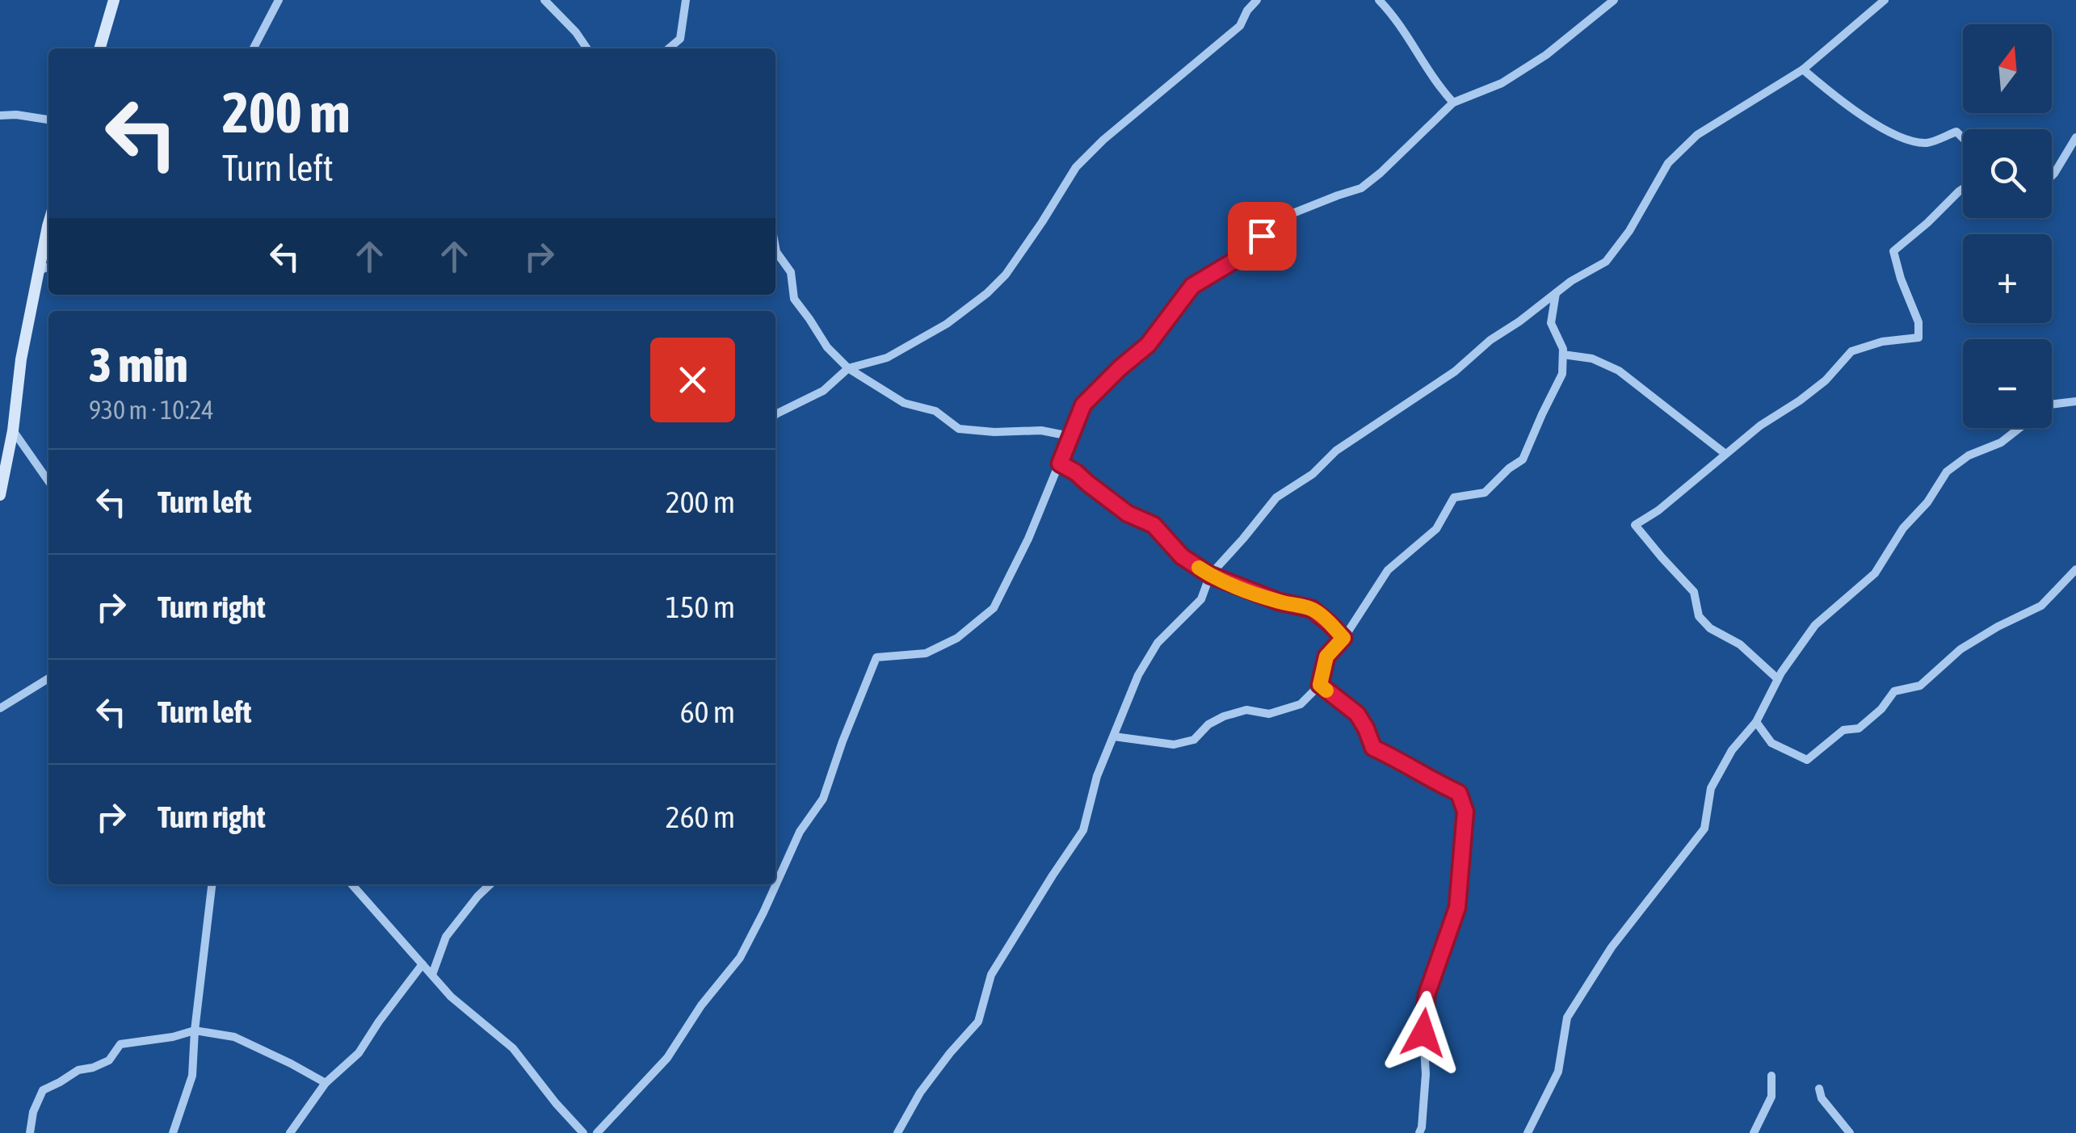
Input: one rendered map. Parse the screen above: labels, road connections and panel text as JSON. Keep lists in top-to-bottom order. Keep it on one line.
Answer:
{"north":"top","page":{"map_buttons":["+","−"],"turn":["200 m","Turn left"],"heading":["3 min","930 m · 10:24"],"list":[{"name":"Turn left","value":"200 m"},{"name":"Turn right","value":"150 m"},{"name":"Turn left","value":"60 m"},{"name":"Turn right","value":"260 m"}]}}
